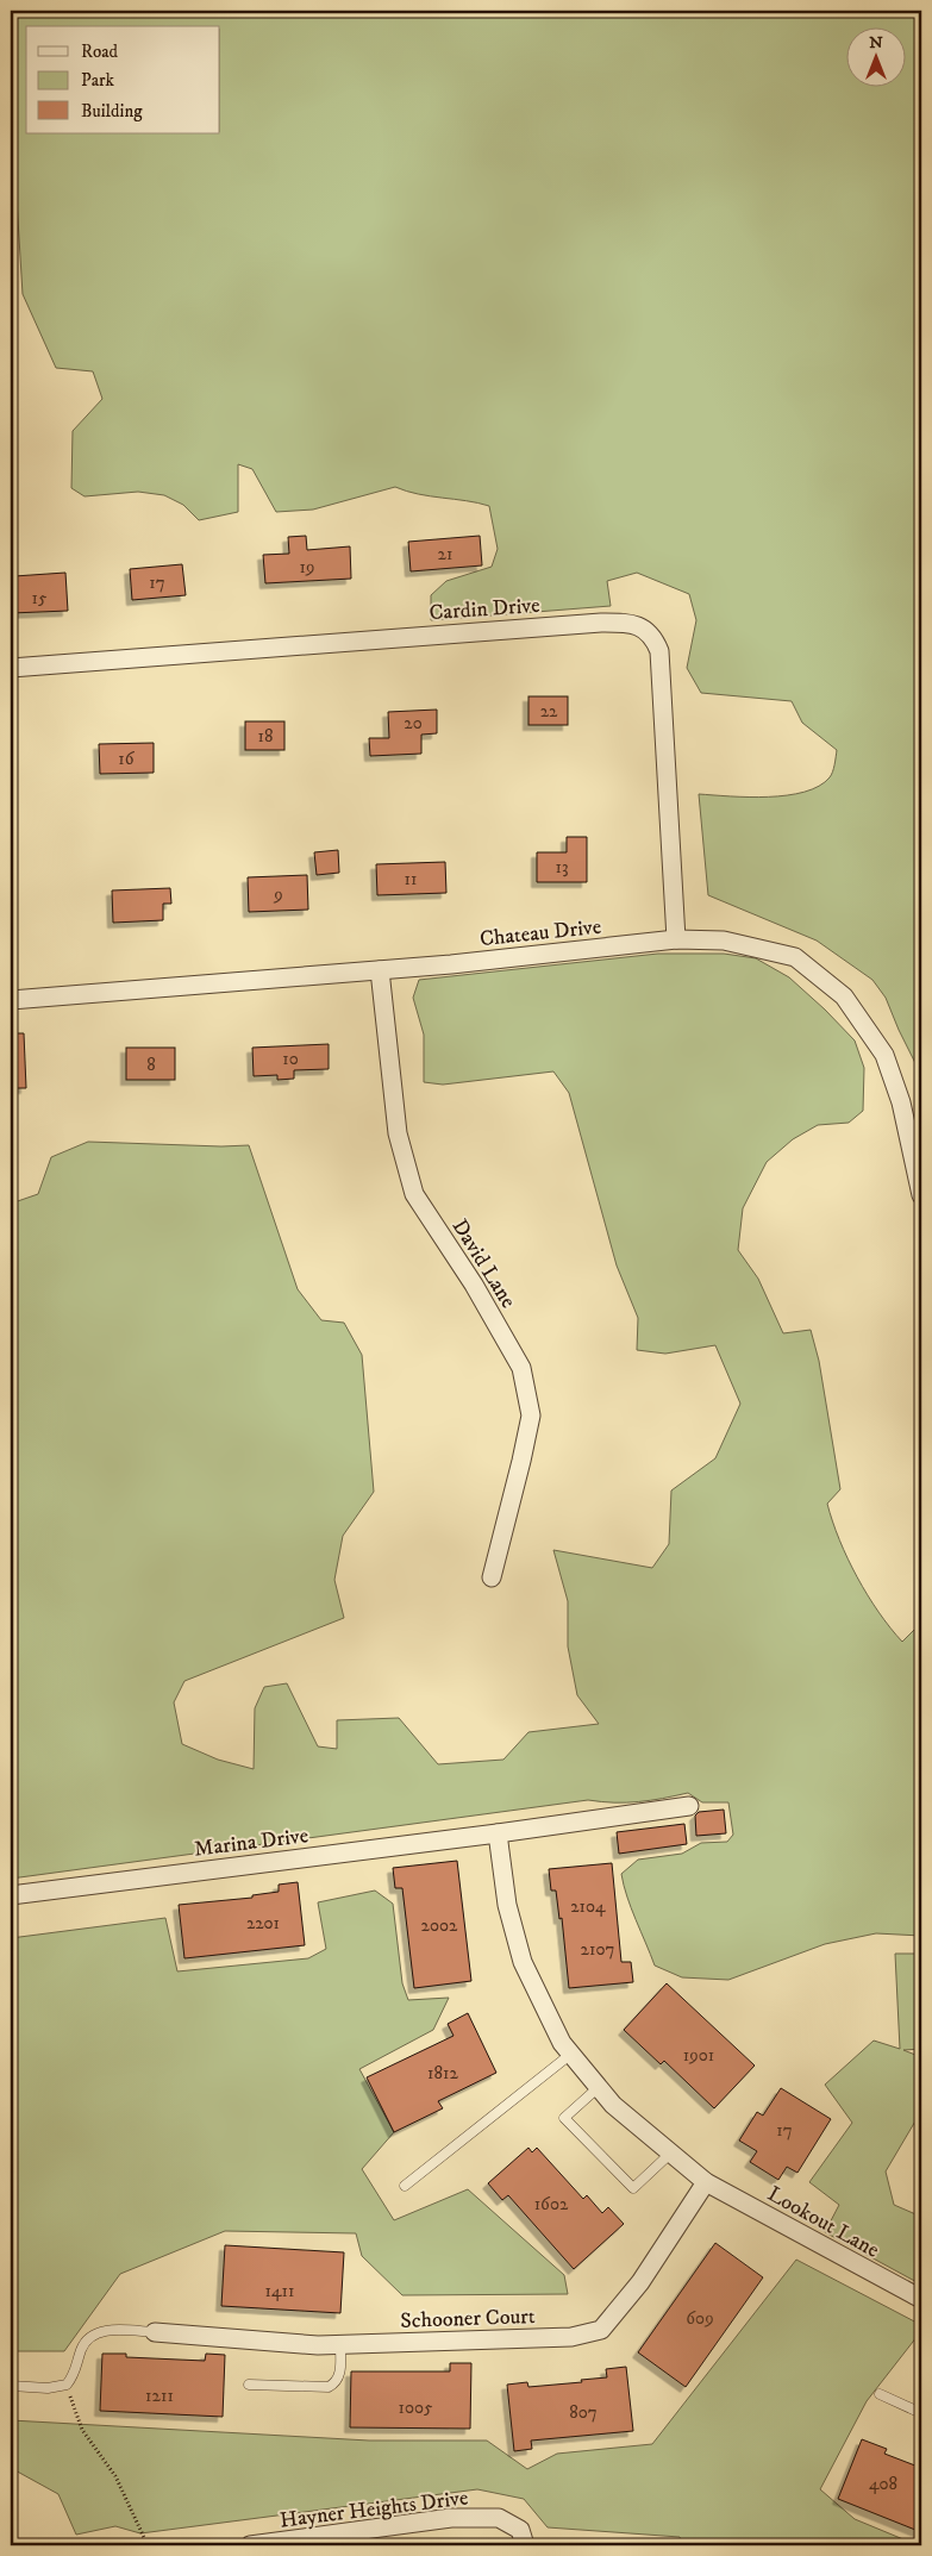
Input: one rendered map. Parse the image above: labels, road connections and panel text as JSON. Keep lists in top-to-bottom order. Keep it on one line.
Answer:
{"streets":{"street":["Cardin Drive","Chateau Drive","David Lane","Marina Drive","Lookout Lane","Schooner Court","Hayner Heights Drive"]},"crossings":[["Cardin Drive","Chateau Drive"],["Chateau Drive","David Lane"],["Lookout Lane","Schooner Court"]],"house_numbers":["21","19","17","15","22","20","18","16","13","11","9","10","8","2104","2201","2002","2107","1901","1812","17","1602","1411","609","1211","1005","807","408"],"legend":["Road","Park","Building"],"north":"top"}
